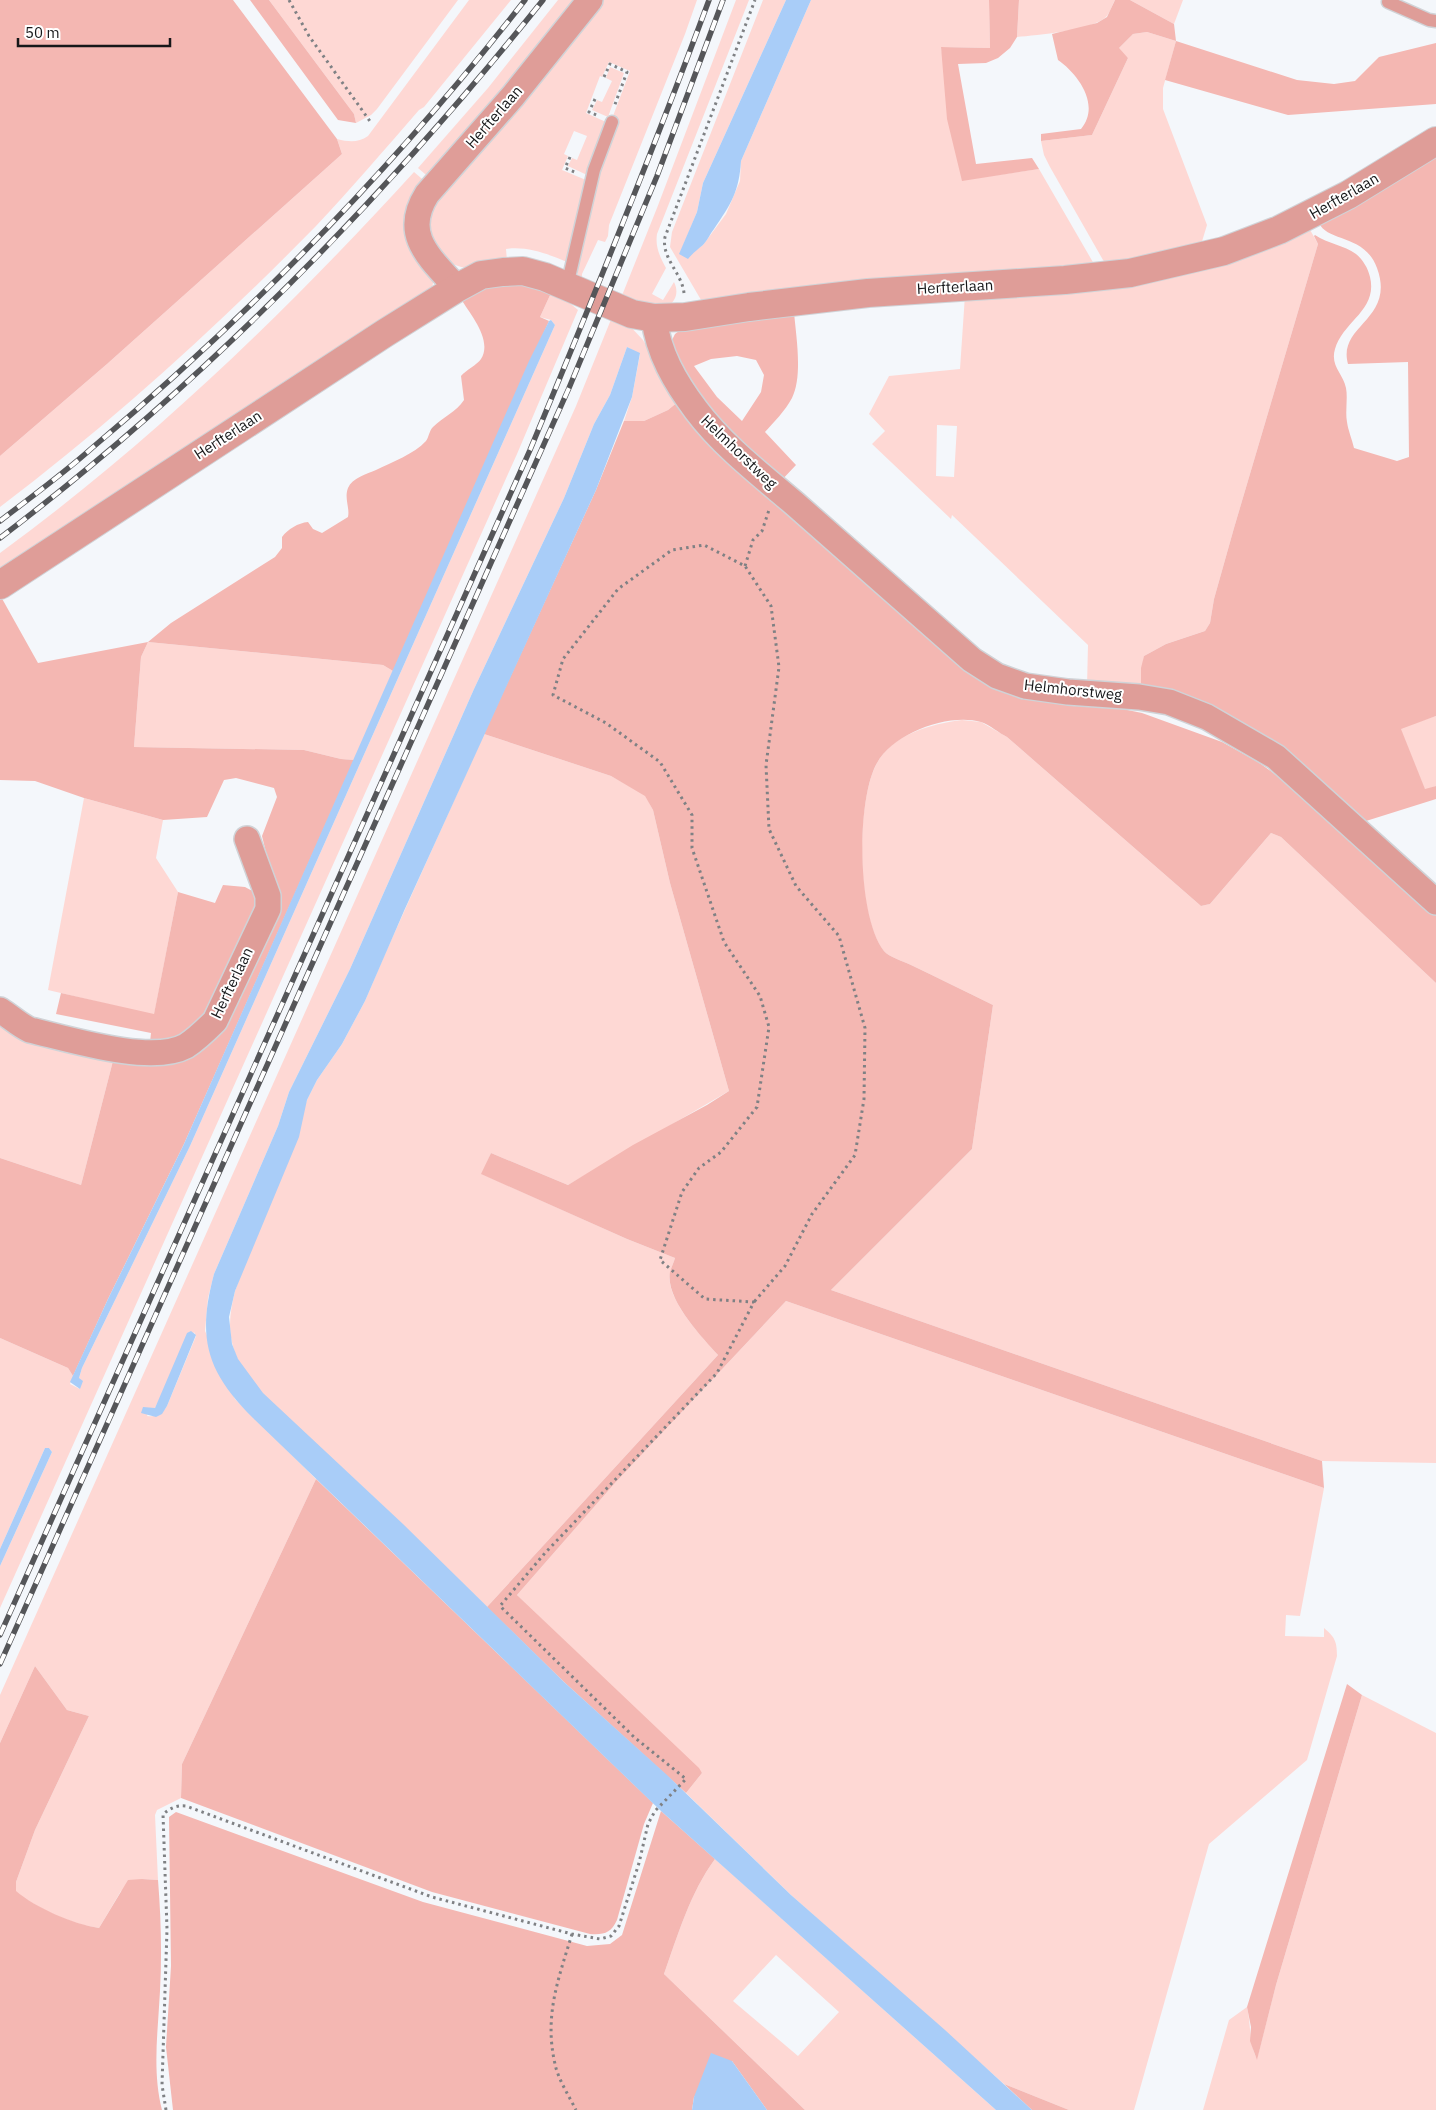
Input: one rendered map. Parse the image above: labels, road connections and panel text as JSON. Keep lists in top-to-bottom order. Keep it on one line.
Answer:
{"streets":{"street":["Herfterlaan","Helmhorstweg"]},"crossings":[["Herfterlaan","Helmhorstweg"]],"scale_bar":"50 m"}
